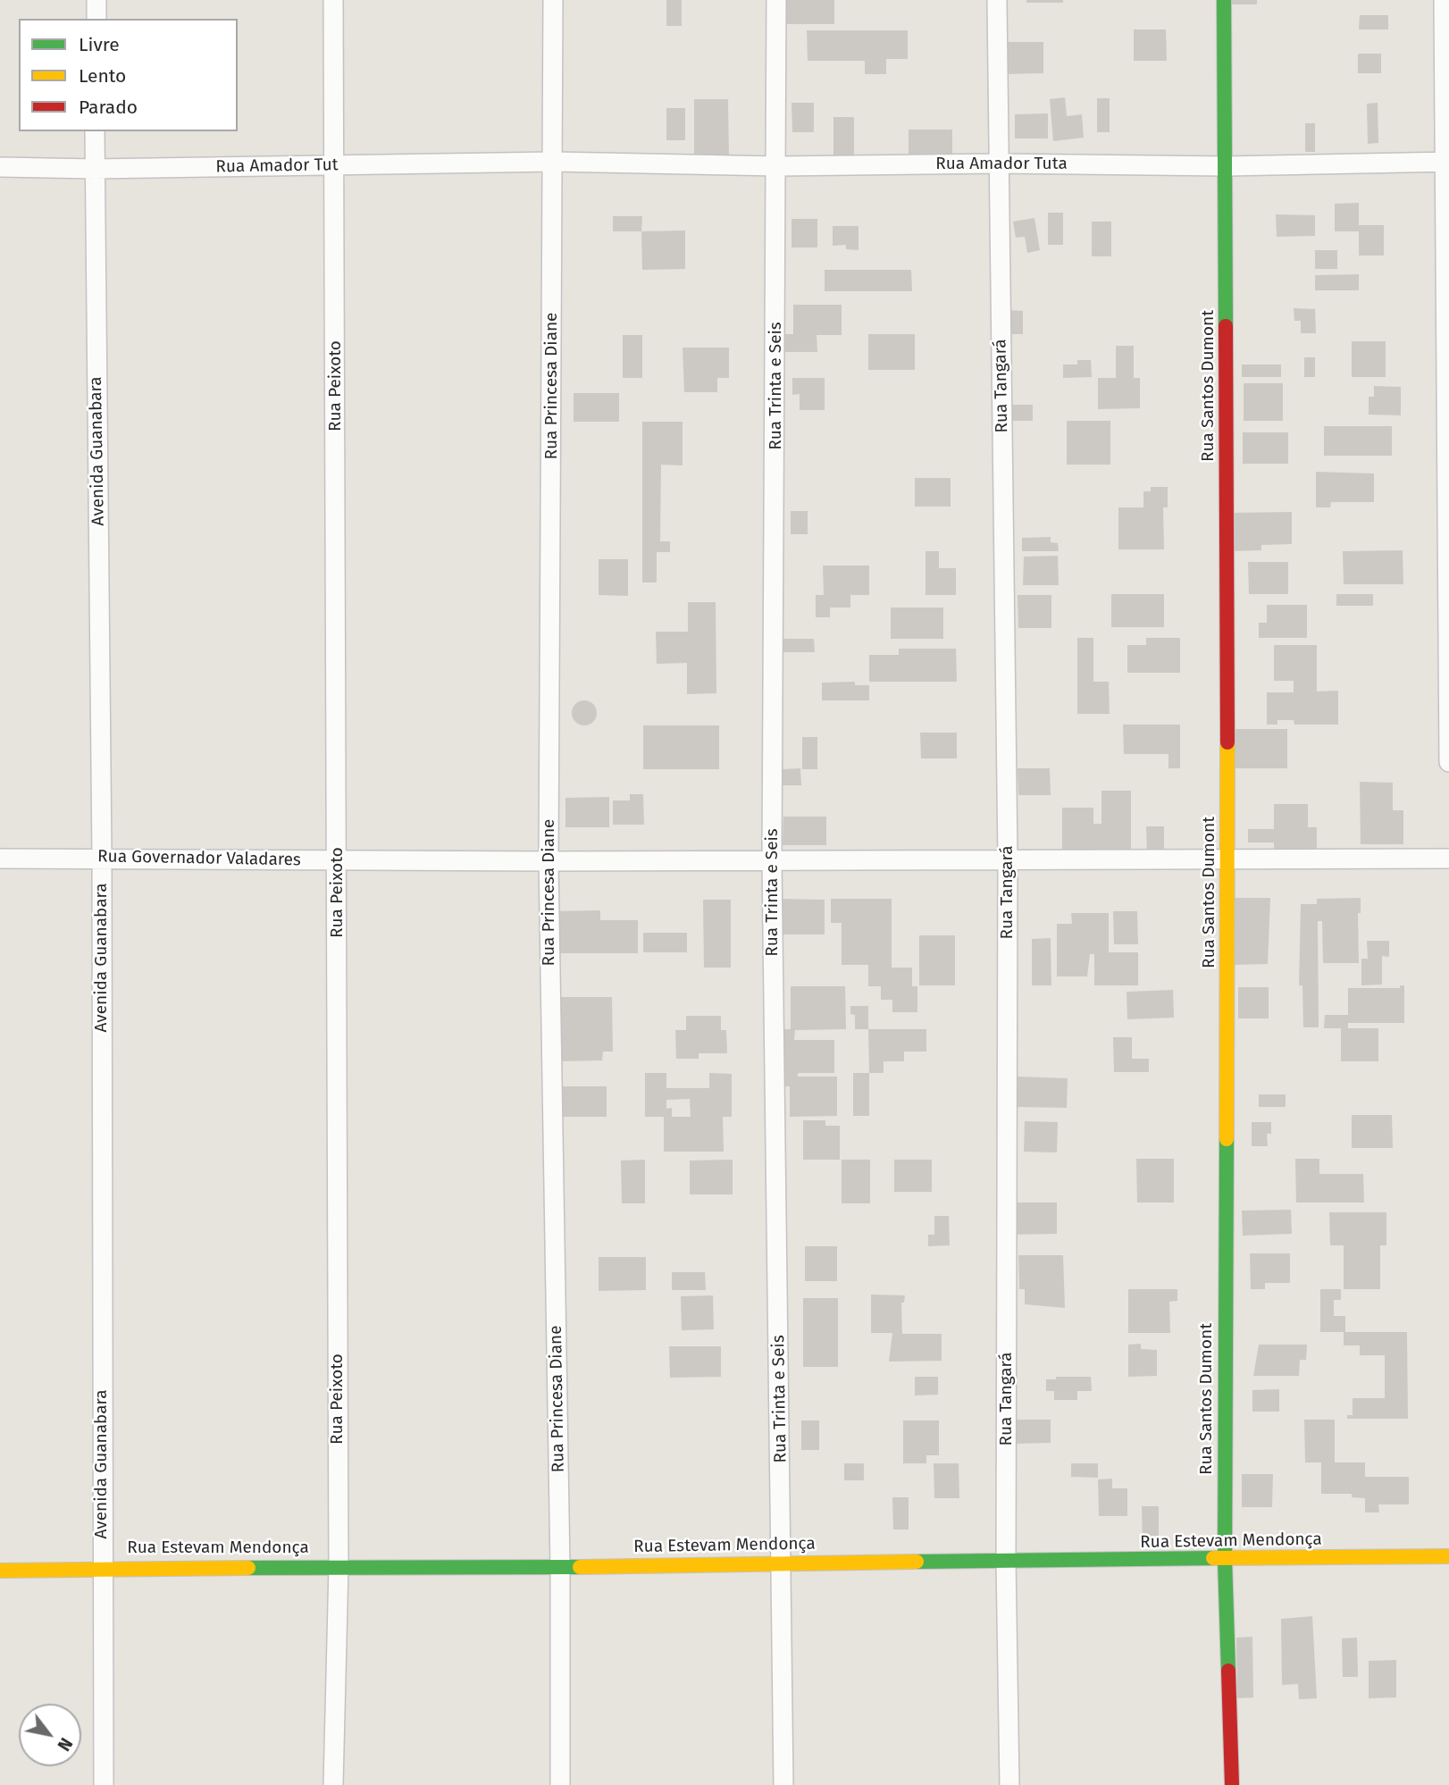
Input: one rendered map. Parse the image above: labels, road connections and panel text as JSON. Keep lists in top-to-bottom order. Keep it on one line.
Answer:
{"streets":{"street":["Rua Amador Tuta","Rua Amador Tut","Rua Peixoto","Rua Princesa Diane","Rua Trinta e Seis","Rua Tangará","Rua Santos Dumont","Avenida Guanabara","Rua Governador Valadares","Rua Estevam Mendonça"]},"crossings":[["Rua Amador Tuta","Rua Amador Tut"],["Rua Amador Tuta","Rua Princesa Diane"],["Rua Amador Tuta","Rua Trinta e Seis"],["Rua Amador Tuta","Rua Tangará"],["Rua Amador Tuta","Rua Santos Dumont"],["Rua Amador Tut","Rua Peixoto"],["Rua Amador Tut","Rua Princesa Diane"],["Rua Amador Tut","Avenida Guanabara"],["Rua Peixoto","Rua Governador Valadares"],["Rua Peixoto","Rua Estevam Mendonça"],["Rua Princesa Diane","Rua Governador Valadares"],["Rua Princesa Diane","Rua Estevam Mendonça"],["Rua Trinta e Seis","Rua Governador Valadares"],["Rua Trinta e Seis","Rua Estevam Mendonça"],["Rua Tangará","Rua Governador Valadares"],["Rua Tangará","Rua Estevam Mendonça"],["Rua Santos Dumont","Rua Governador Valadares"],["Rua Santos Dumont","Rua Estevam Mendonça"],["Avenida Guanabara","Rua Governador Valadares"],["Avenida Guanabara","Rua Estevam Mendonça"]],"legend":["Livre","Lento","Parado"],"north":"bottom right"}
